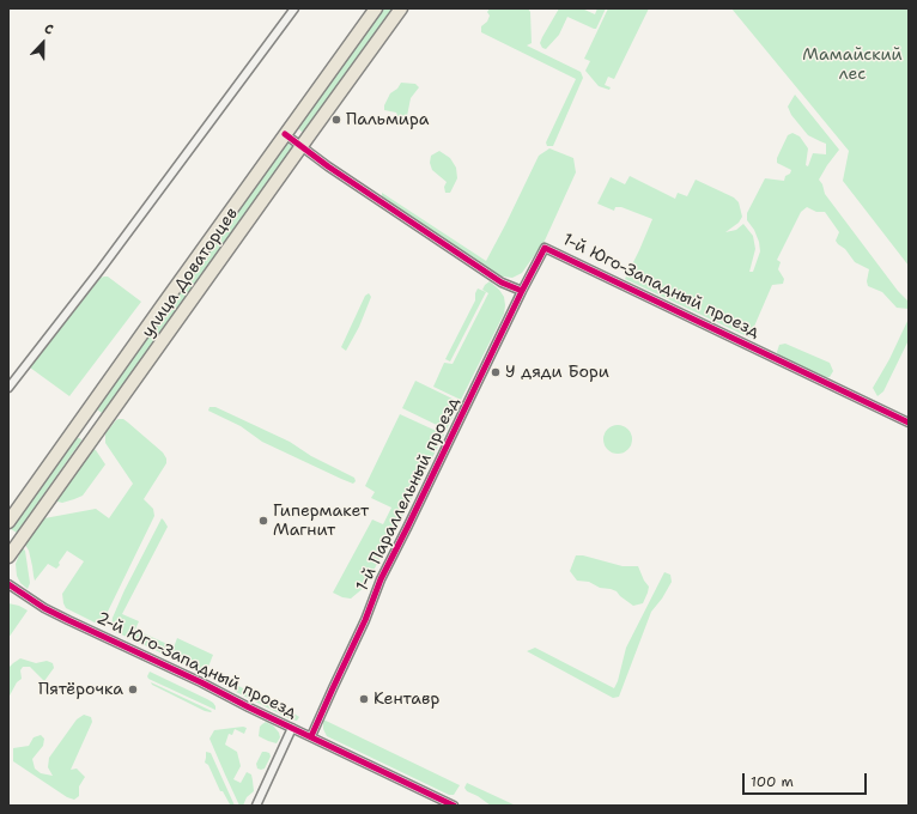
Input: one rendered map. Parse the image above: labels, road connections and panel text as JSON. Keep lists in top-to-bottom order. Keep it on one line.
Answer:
{"streets":{"main road":["улица Доваторцев"],"street":["1-й Юго-Западный проезд","1-й Параллельный проезд","2-й Юго-Западный проезд"]},"crossings":[["1-й Юго-Западный проезд","1-й Параллельный проезд"],["1-й Параллельный проезд","2-й Юго-Западный проезд"]],"parks":["Мамайский лес"],"places":["Пальмира","У дяди Бори","Гипермакет Магнит","Пятёрочка","Кентавр"],"scale_bar":"100 m","north":"top"}
